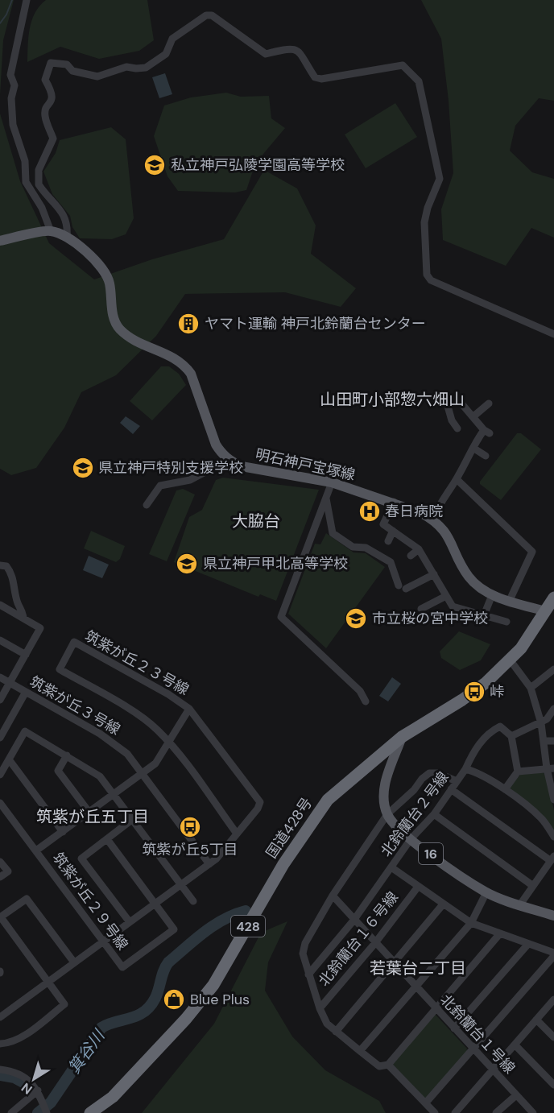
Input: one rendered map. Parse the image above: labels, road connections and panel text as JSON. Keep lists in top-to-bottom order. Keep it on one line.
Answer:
{"streets":{"highway":["国道428号","428"],"main road":["明石神戸宝塚線","16"],"street":["筑紫が丘２３号線","筑紫が丘３号線","北鈴蘭台２号線","筑紫が丘２９号線","北鈴蘭台１６号線","北鈴蘭台１号線"]},"crossings":[["明石神戸宝塚線","国道428号"],["筑紫が丘２３号線","筑紫が丘３号線"],["筑紫が丘２３号線","筑紫が丘２９号線"],["北鈴蘭台２号線","16"],["北鈴蘭台２号線","北鈴蘭台１号線"],["北鈴蘭台１６号線","北鈴蘭台１号線"]],"districts":["山田町小部惣六畑山","大脇台","筑紫が丘五丁目","若葉台二丁目"],"water":["箕谷川"],"places":{"school or university":["私立神戸弘陵学園高等学校","県立神戸特別支援学校","県立神戸甲北高等学校","市立桜の宮中学校"],"building":["ヤマト運輸 神戸北鈴蘭台センター"],"hospital":["春日病院"],"bus stop":["峠","筑紫が丘5丁目"],"shop":["Blue Plus"]},"north":"bottom left"}
